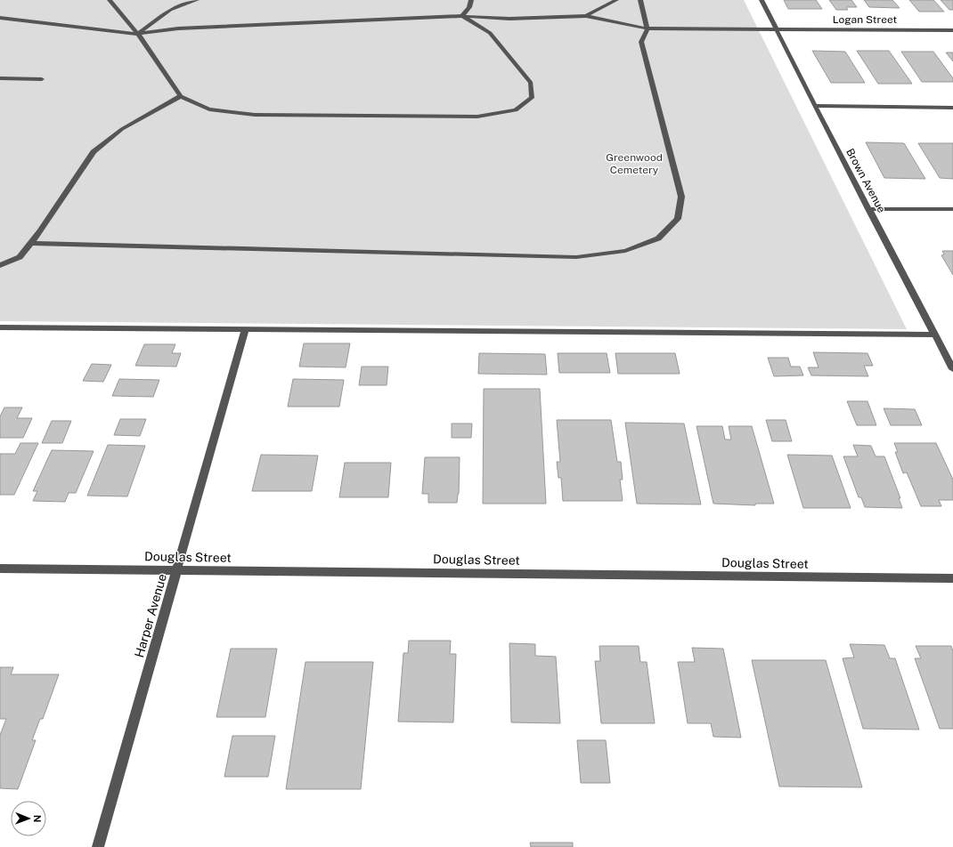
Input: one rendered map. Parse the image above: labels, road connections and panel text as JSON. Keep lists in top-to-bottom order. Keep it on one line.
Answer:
{"streets":{"street":["Logan Street","Brown Avenue","Douglas Street","Harper Avenue"]},"crossings":[["Logan Street","Brown Avenue"],["Douglas Street","Harper Avenue"]],"parks":["Greenwood Cemetery"],"north":"right"}
